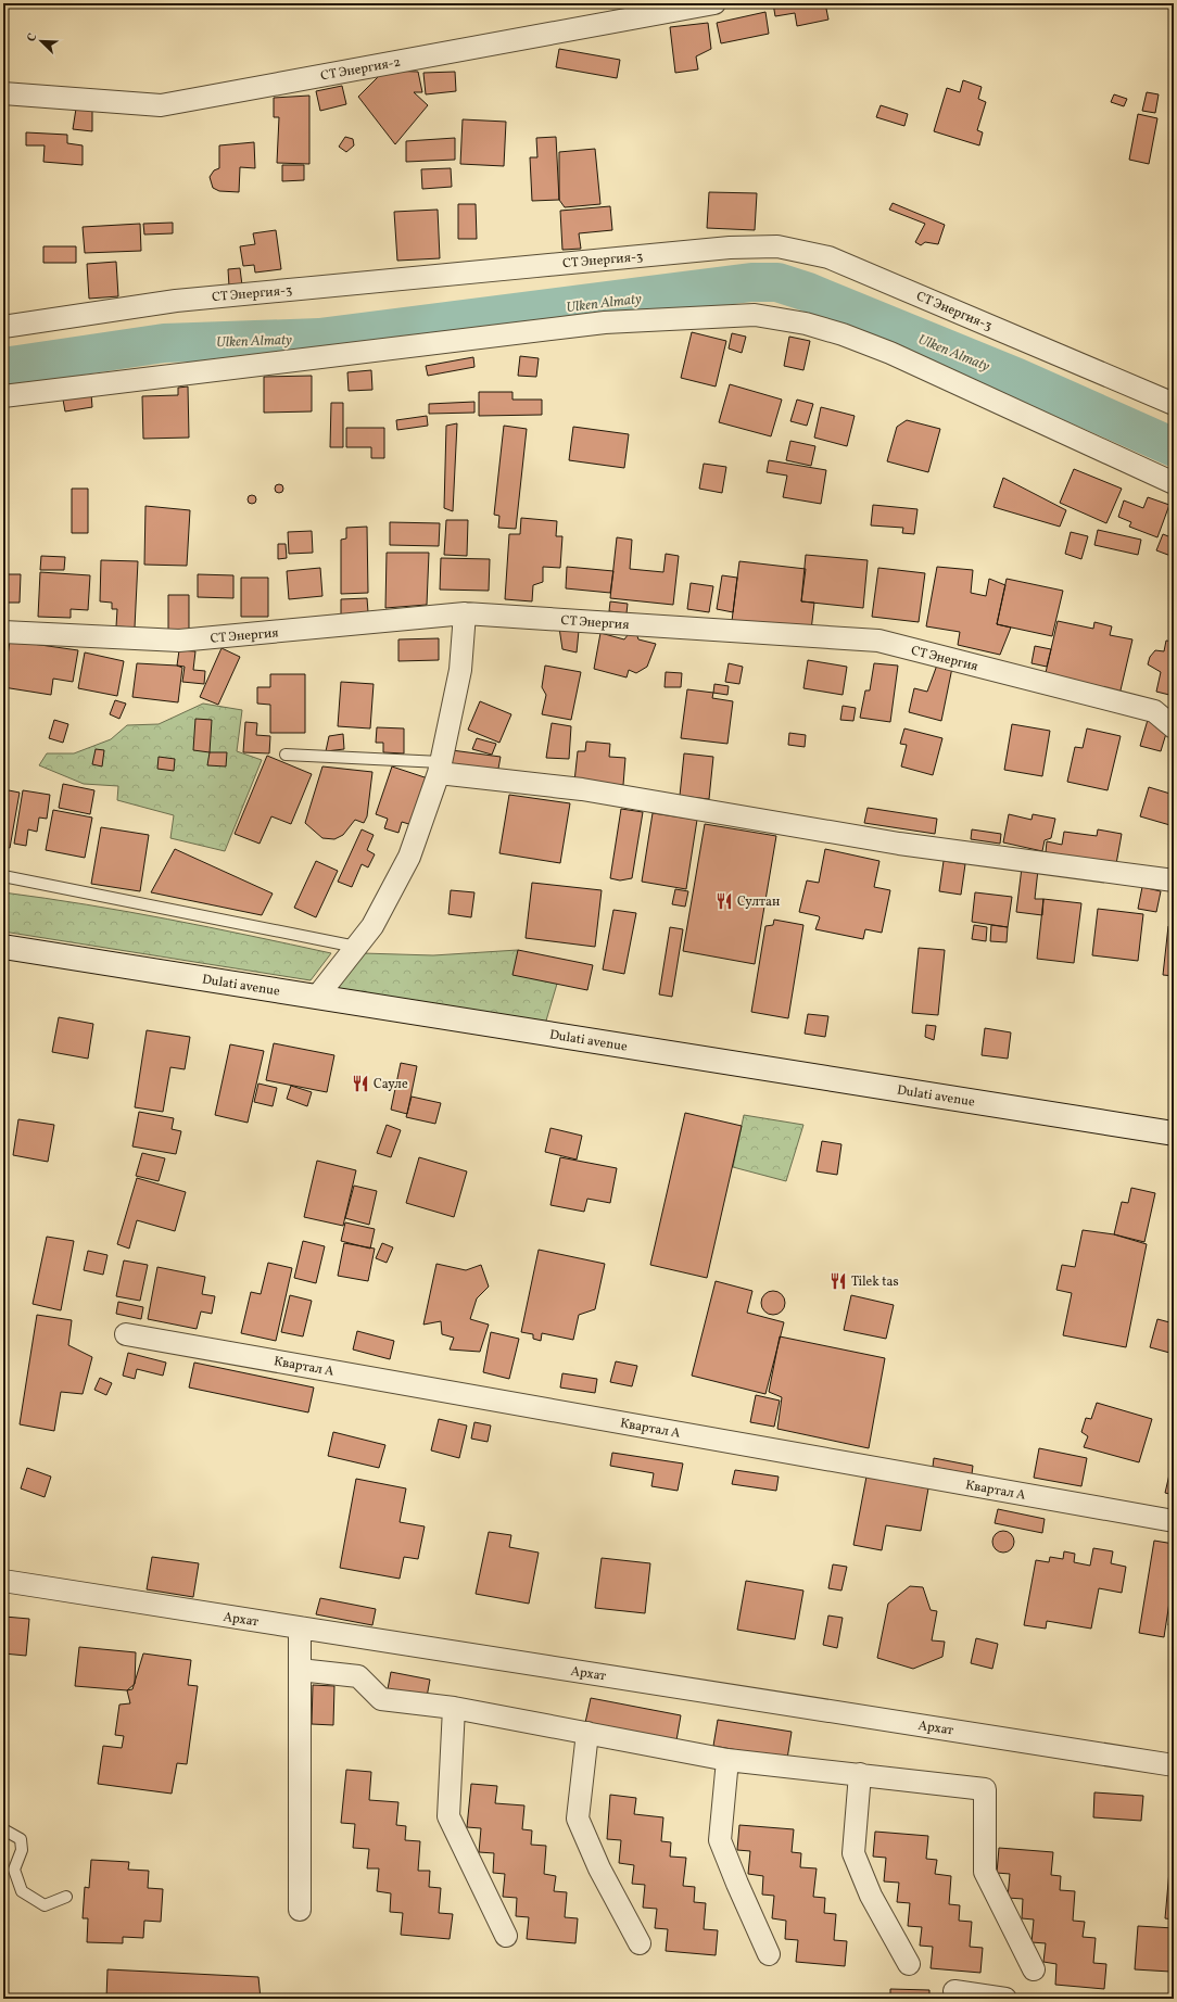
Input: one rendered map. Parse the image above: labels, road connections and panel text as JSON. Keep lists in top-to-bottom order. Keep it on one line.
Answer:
{"streets":{"main road":["Dulati avenue"],"street":["СТ Энергия-2","СТ Энергия-3","СТ Энергия","Квартал А","Архат"]},"water":["Ulken Almaty"],"places":{"restaurant":["Султан","Сауле","Tilek tas"]},"north":"top left"}
